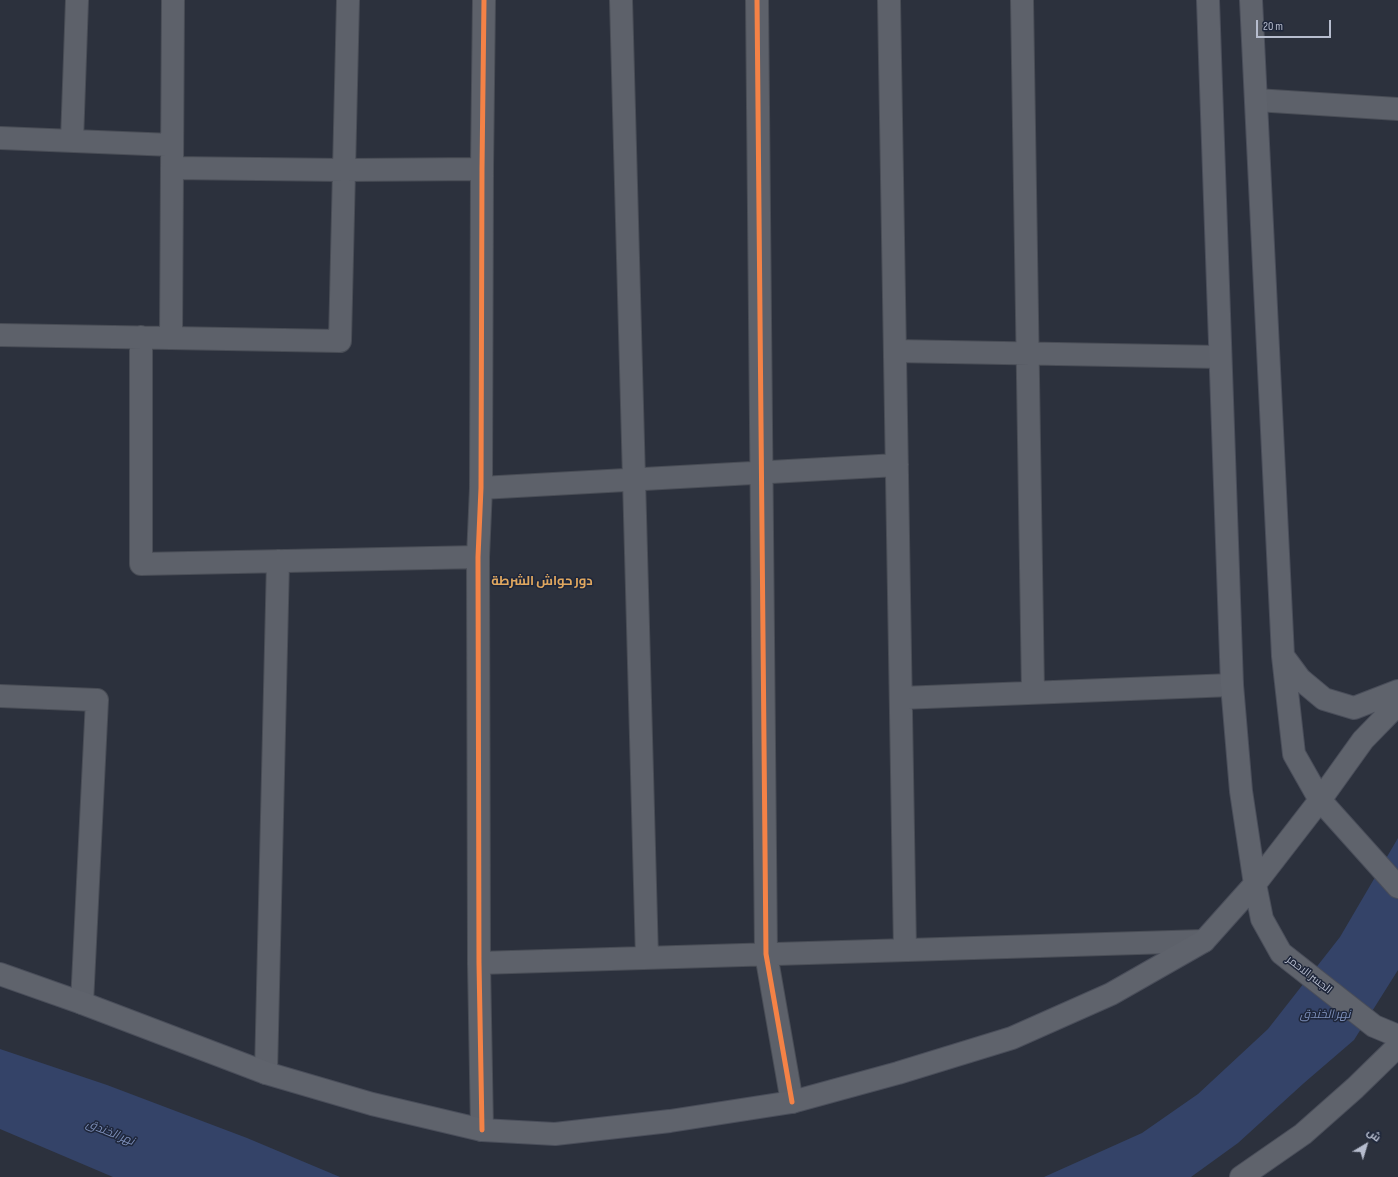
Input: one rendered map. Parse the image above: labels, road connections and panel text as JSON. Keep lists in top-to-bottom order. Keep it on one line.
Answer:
{"streets":{"main road":["الجسر الاحمر"]},"districts":["دور حواش الشرطة"],"water":["نهر الخندق"],"scale_bar":"20 m","north":"top right"}
